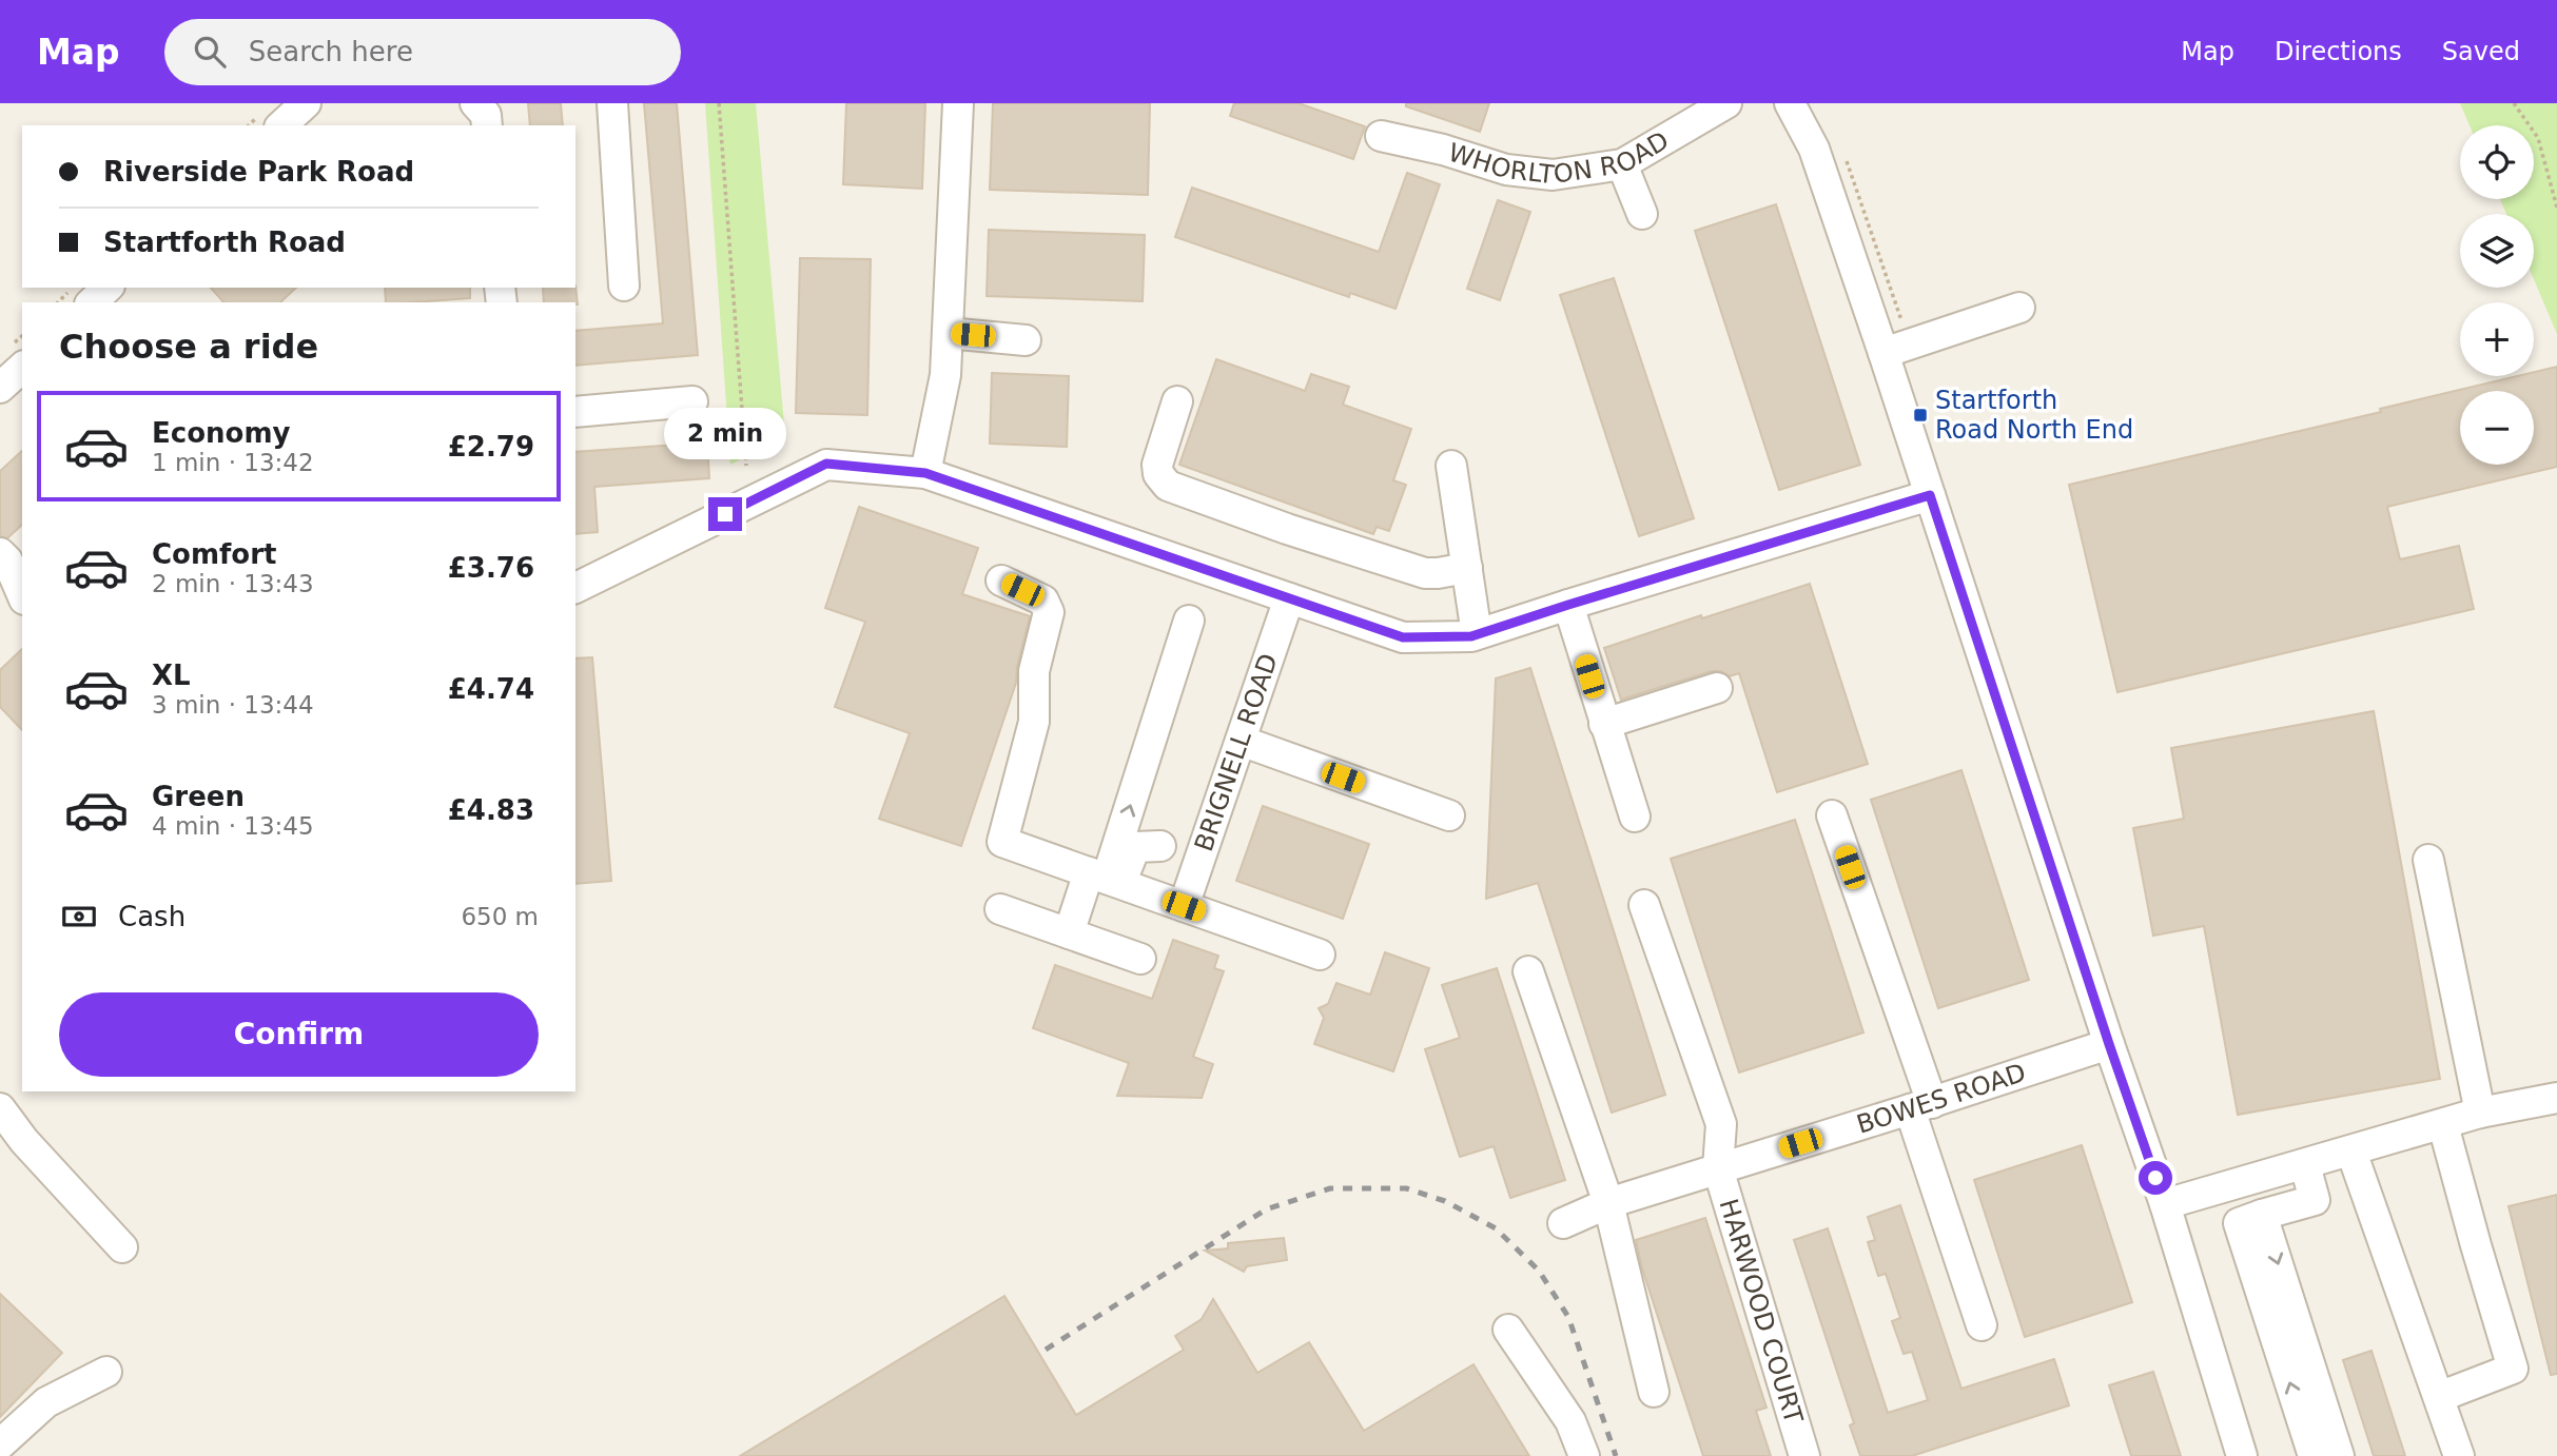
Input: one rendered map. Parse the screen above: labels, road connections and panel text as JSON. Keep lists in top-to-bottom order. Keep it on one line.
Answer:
{"streets":{"street":["WHORLTON ROAD","BRIGNELL ROAD","BOWES ROAD","HARWOOD COURT"]},"crossings":[["BOWES ROAD","HARWOOD COURT"]],"places":{"transit":["Startforth Road North End"]},"page":{"header":"Map","search":"Search here","nav":["Map","Directions","Saved"],"map_buttons":["+","−"],"banner":["Riverside Park Road","Startforth Road"],"heading":"Choose a ride","list":[{"name":"Economy","note":"1 min · 13:42","value":"£2.79"},{"name":"Comfort","note":"2 min · 13:43","value":"£3.76"},{"name":"XL","note":"3 min · 13:44","value":"£4.74"},{"name":"Green","note":"4 min · 13:45","value":"£4.83"}],"bubble":"2 min","pay":["Cash","650 m"],"buttons":"Confirm"}}
